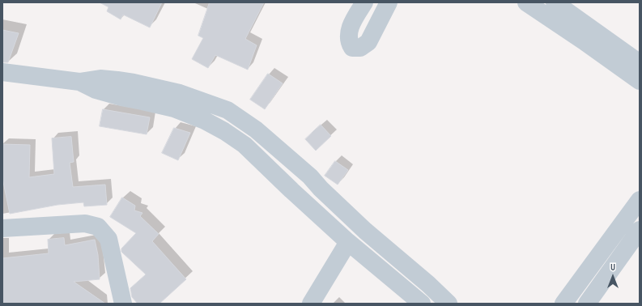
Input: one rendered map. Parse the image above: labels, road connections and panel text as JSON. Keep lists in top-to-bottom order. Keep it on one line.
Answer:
{"north":"top"}
